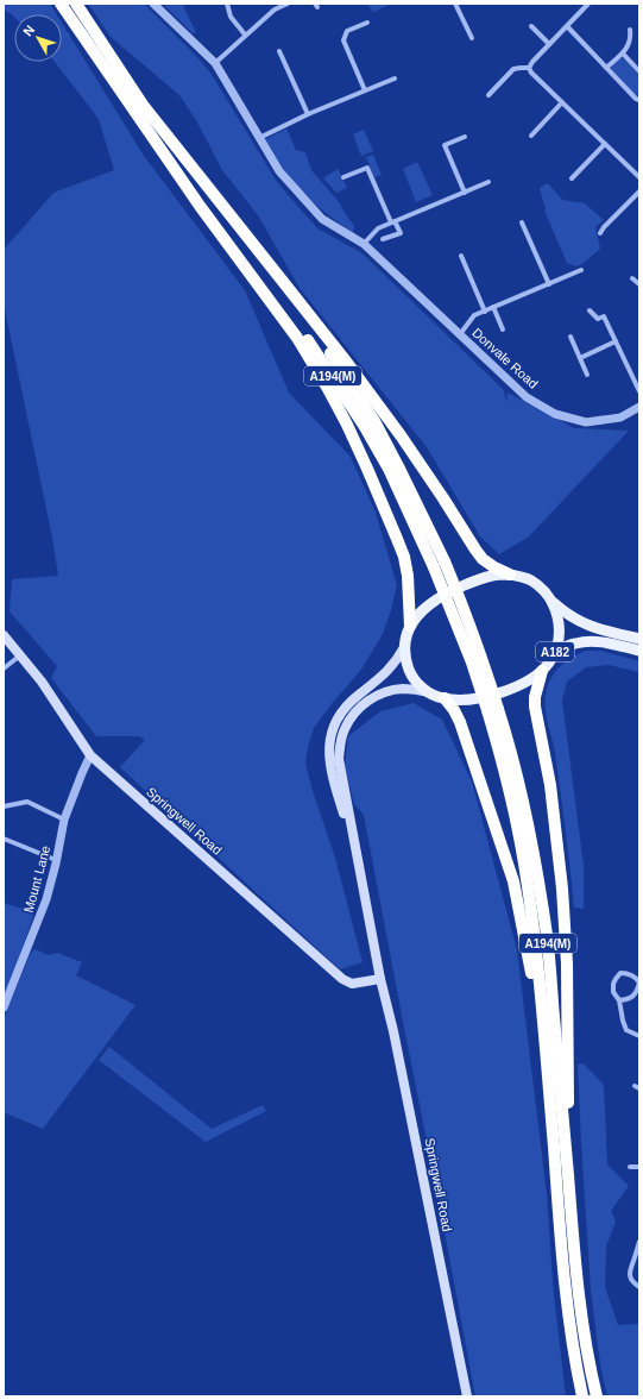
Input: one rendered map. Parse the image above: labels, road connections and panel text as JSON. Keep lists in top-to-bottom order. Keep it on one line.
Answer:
{"streets":{"highway":["A194(M)"],"main road":["A182","Springwell Road"],"street":["Donvale Road","Mount Lane"]},"crossings":[["A194(M)","A182"],["A194(M)","Springwell Road"],["A182","Springwell Road"],["Springwell Road","Mount Lane"]],"north":"top left"}
